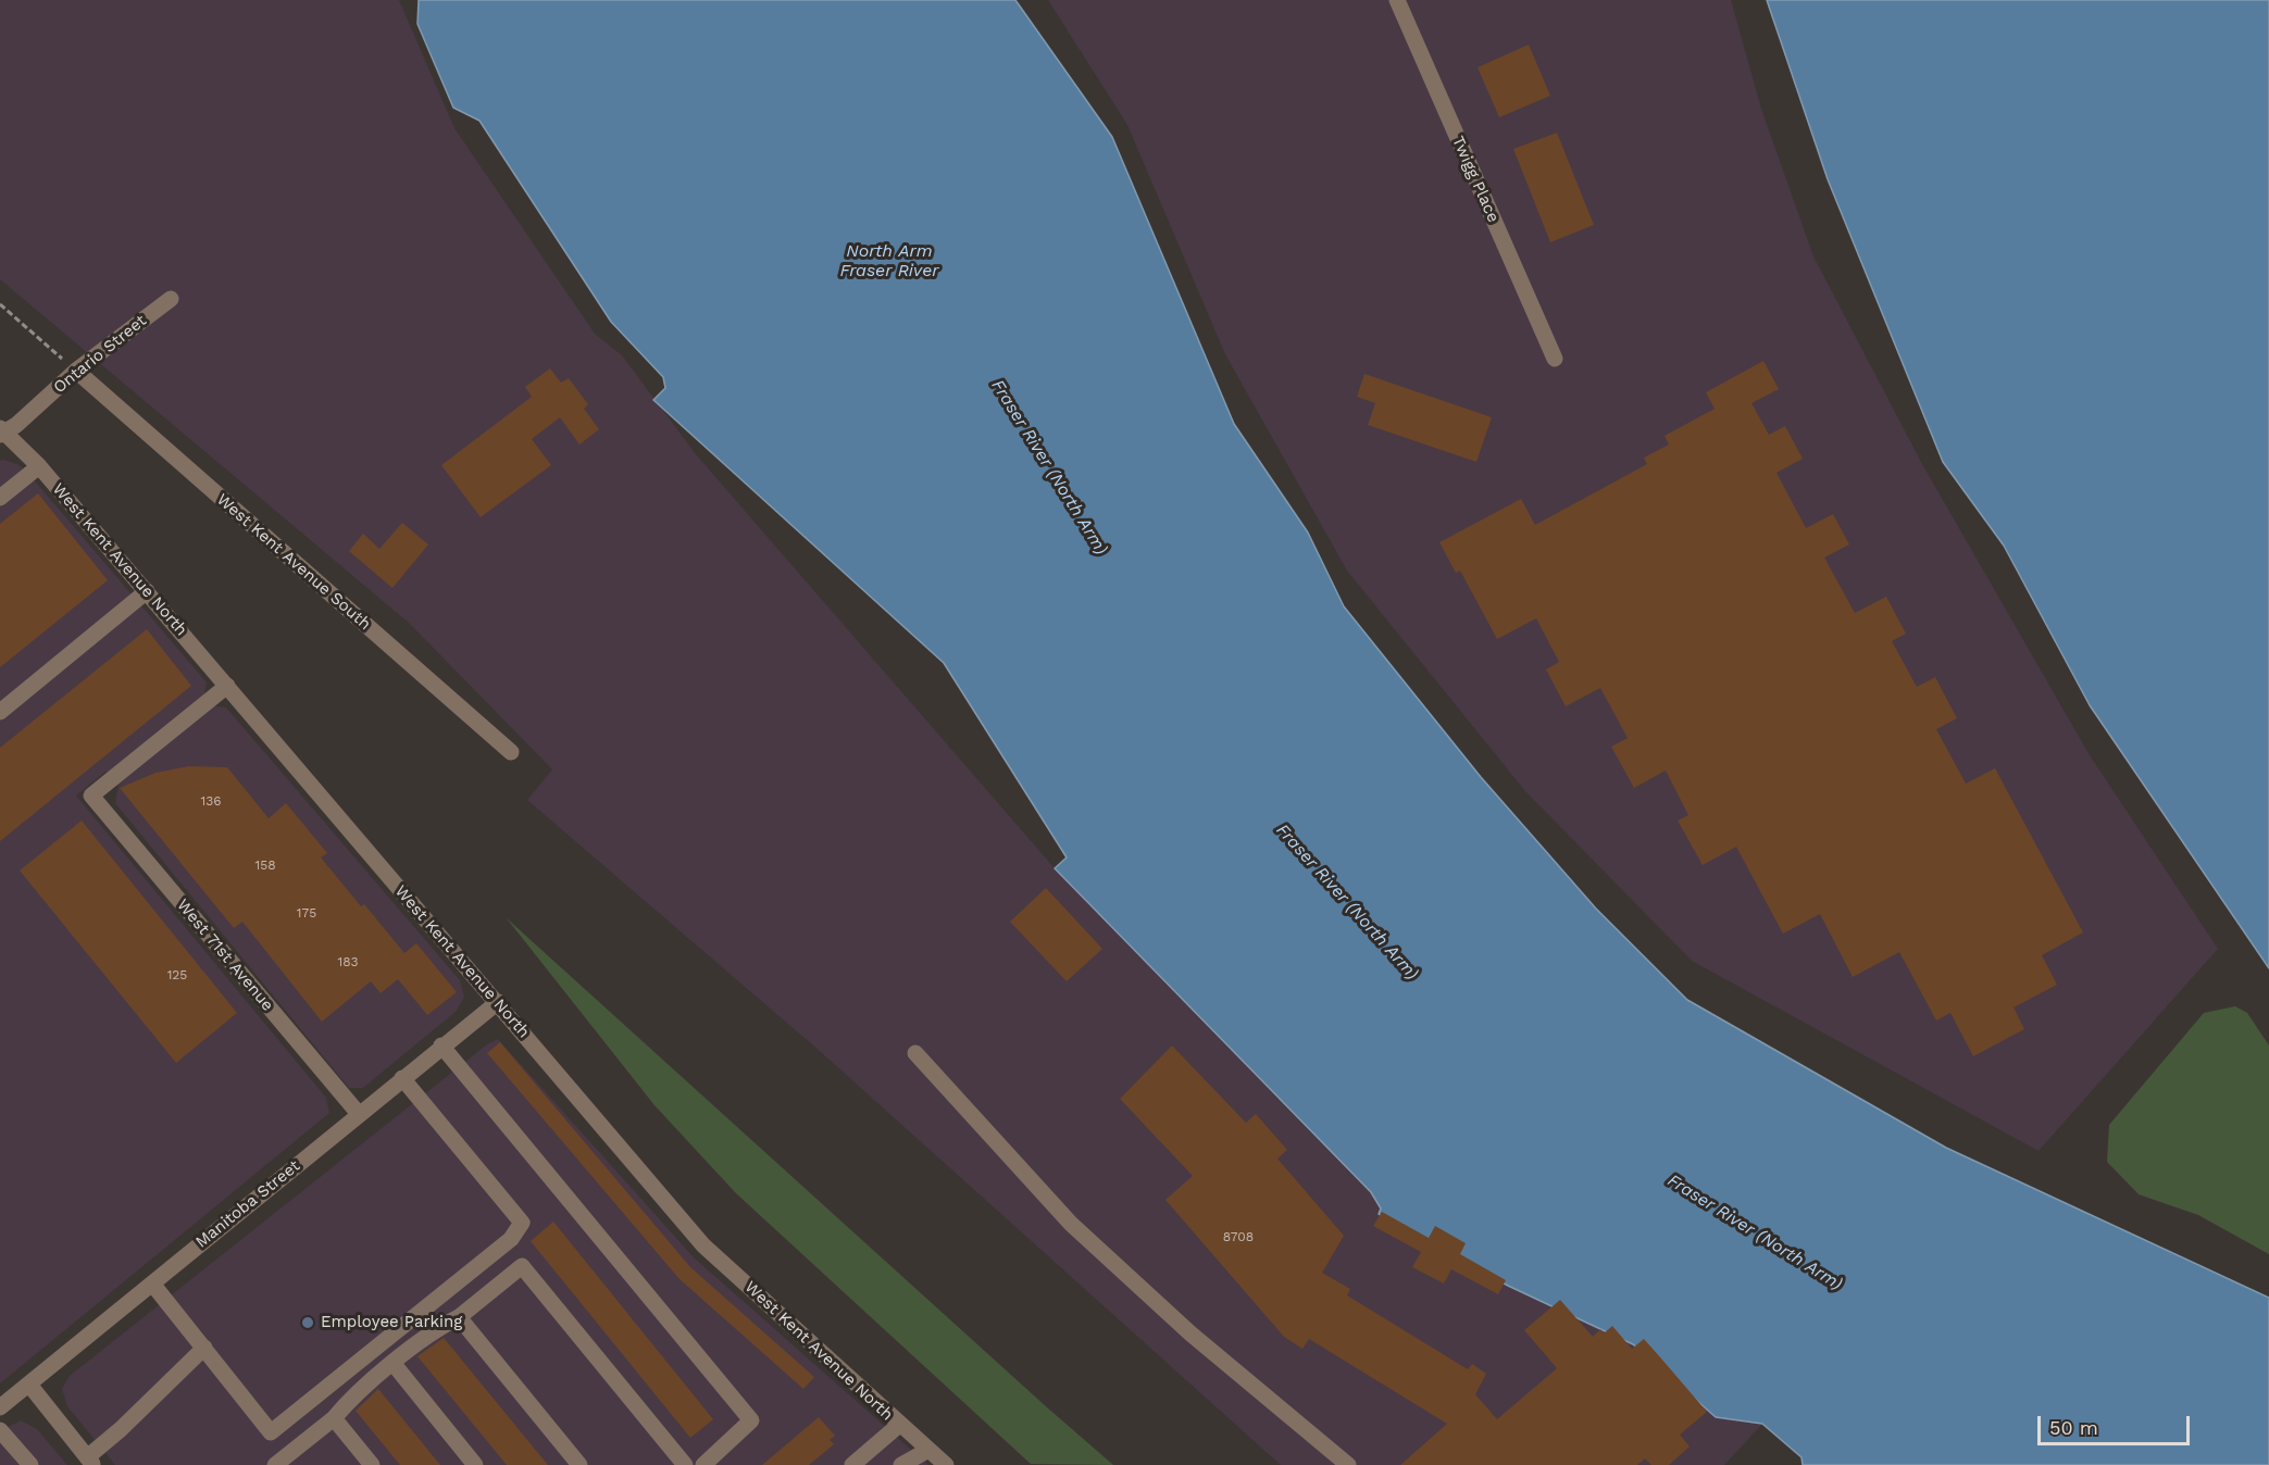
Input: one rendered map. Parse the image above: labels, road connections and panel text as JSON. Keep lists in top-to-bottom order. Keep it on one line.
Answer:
{"streets":{"street":["Twigg Place","Ontario Street","West Kent Avenue North","West Kent Avenue South","West 71st Avenue","Manitoba Street"]},"crossings":[["Ontario Street","West Kent Avenue North"],["Ontario Street","West Kent Avenue South"],["West Kent Avenue North","West 71st Avenue"],["West Kent Avenue North","Manitoba Street"],["West 71st Avenue","Manitoba Street"]],"water":["North Arm Fraser River","Fraser River (North Arm)"],"places":["Employee Parking"],"house_numbers":["136","158","175","183","125","8708"],"scale_bar":"50 m"}
